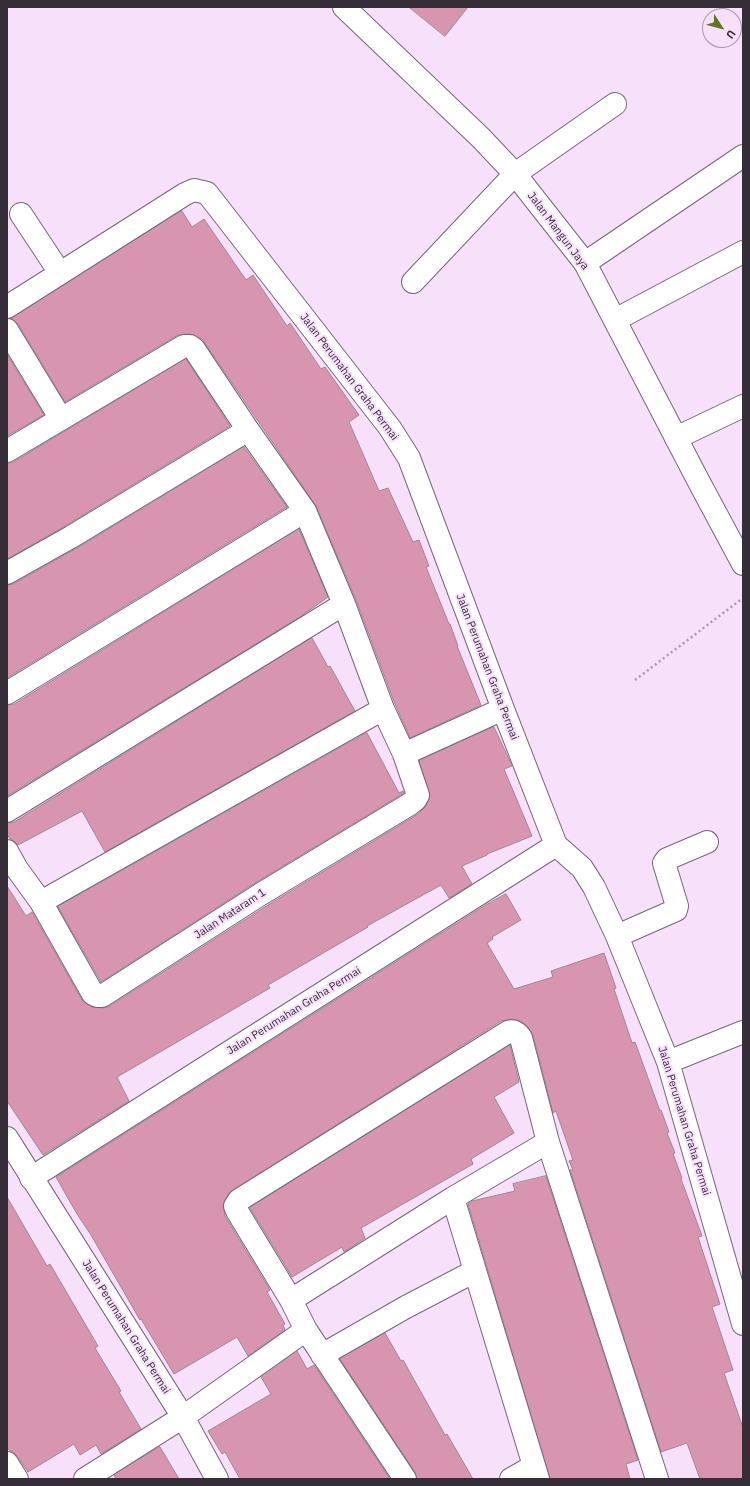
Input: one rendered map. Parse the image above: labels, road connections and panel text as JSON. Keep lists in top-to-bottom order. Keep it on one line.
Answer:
{"streets":{"street":["Jalan Mangun Jaya","Jalan Perumahan Graha Permai","Jalan Mataram 1"]},"north":"bottom right"}
